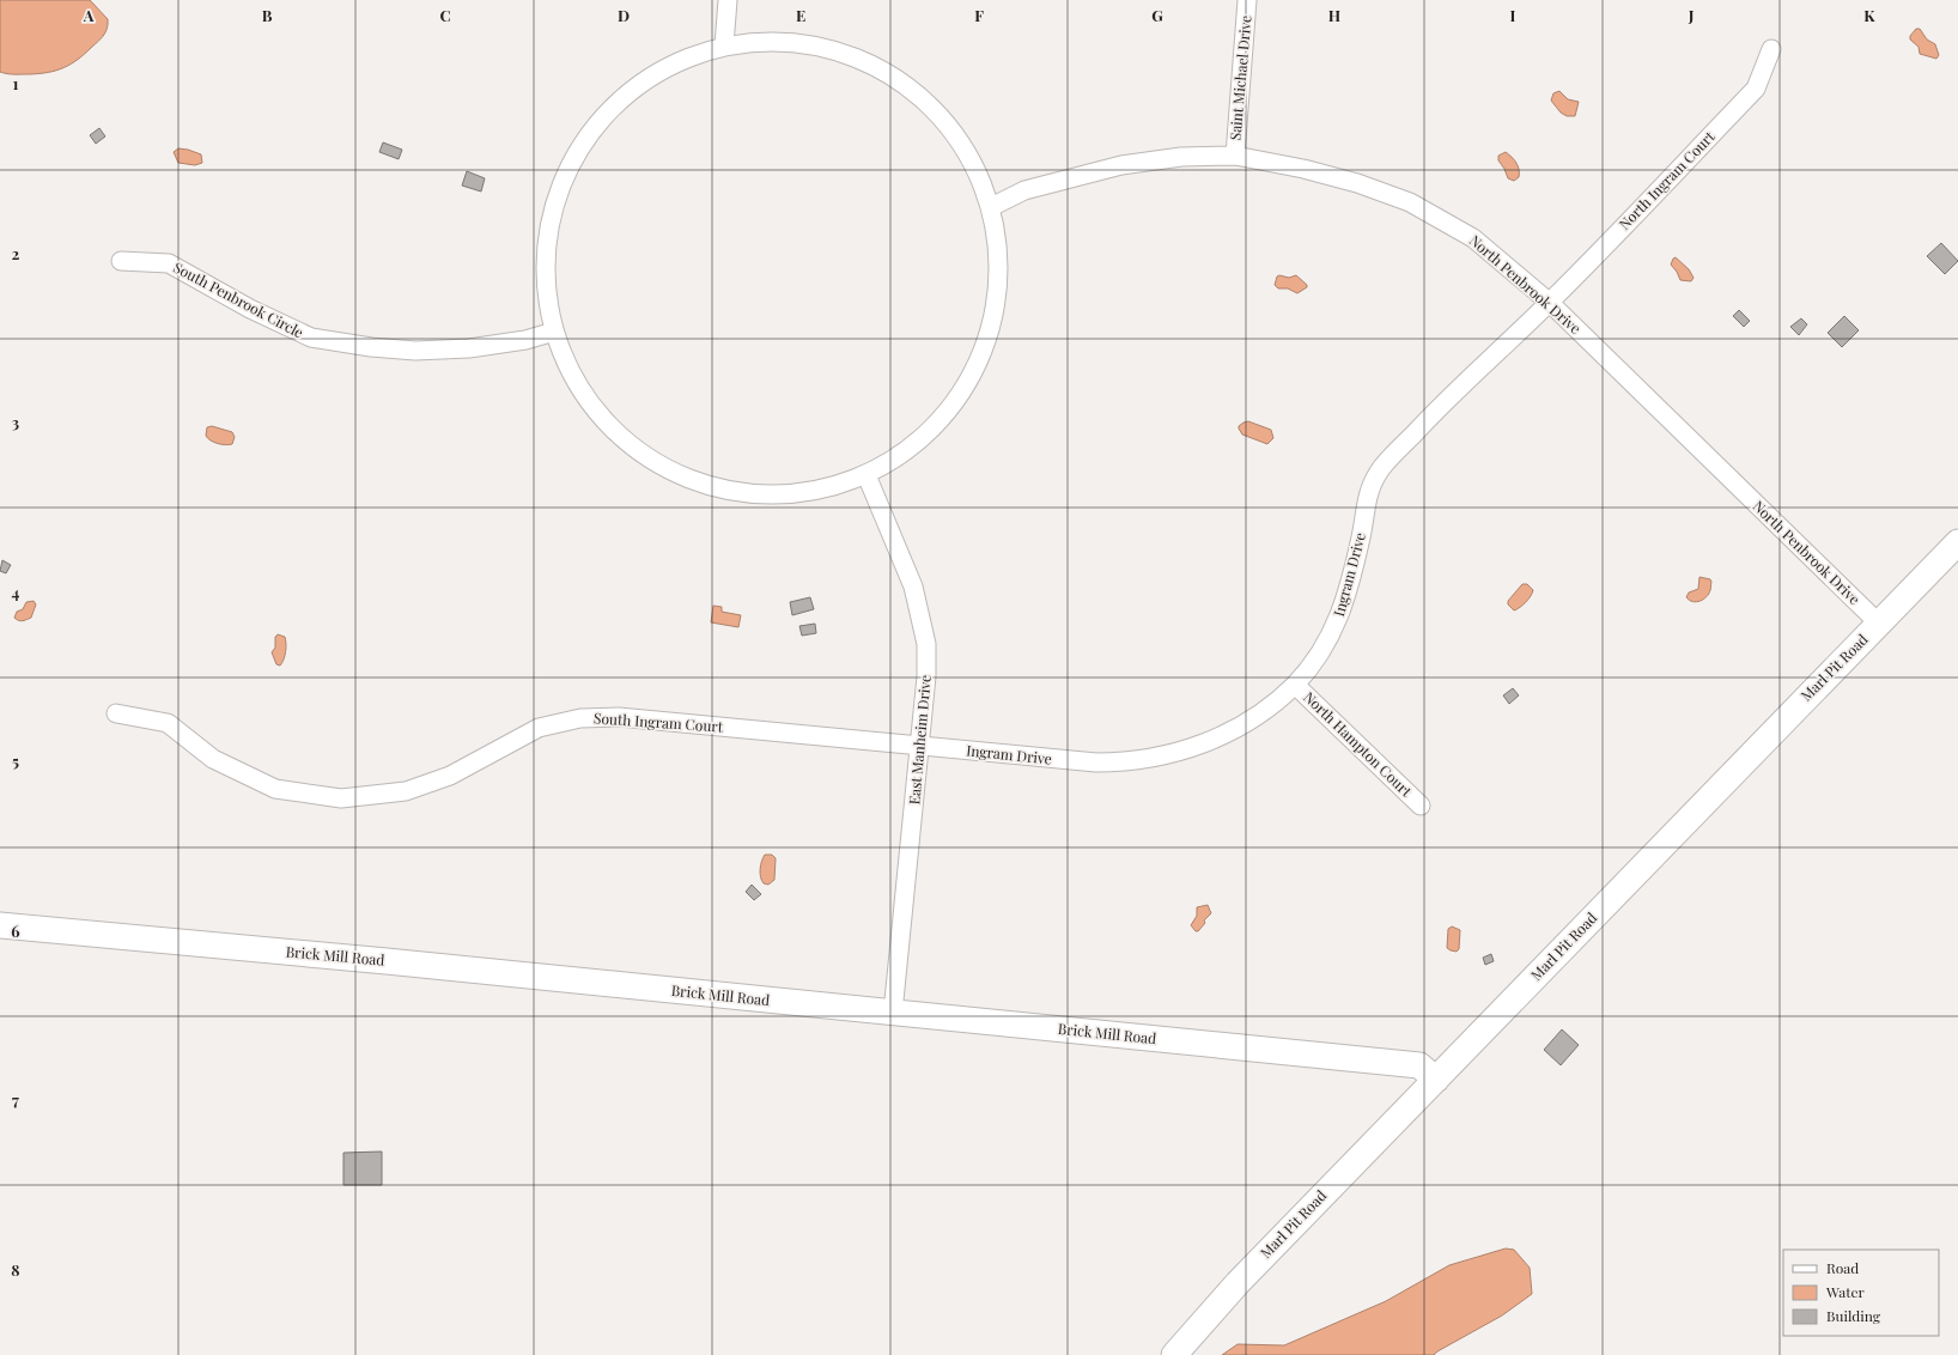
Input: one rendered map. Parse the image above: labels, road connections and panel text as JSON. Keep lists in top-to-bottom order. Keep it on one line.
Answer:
{"streets":{"street":["Saint Michael Drive","North Ingram Court","North Penbrook Drive","South Penbrook Circle","Ingram Drive","Marl Pit Road","South Ingram Court","East Manheim Drive","North Hampton Court","Brick Mill Road"]},"crossings":[["Saint Michael Drive","North Penbrook Drive"],["North Ingram Court","North Penbrook Drive"],["North Ingram Court","Ingram Drive"],["North Penbrook Drive","Ingram Drive"],["North Penbrook Drive","Marl Pit Road"],["Ingram Drive","South Ingram Court"],["Ingram Drive","East Manheim Drive"],["Ingram Drive","North Hampton Court"],["Marl Pit Road","Brick Mill Road"],["South Ingram Court","East Manheim Drive"],["East Manheim Drive","Brick Mill Road"]],"legend":["Road","Water","Building"],"grid":{"columns":["A","B","C","D","E","F","G","H","I","J","K"],"rows":["1","2","3","4","5","6","7","8"]}}
